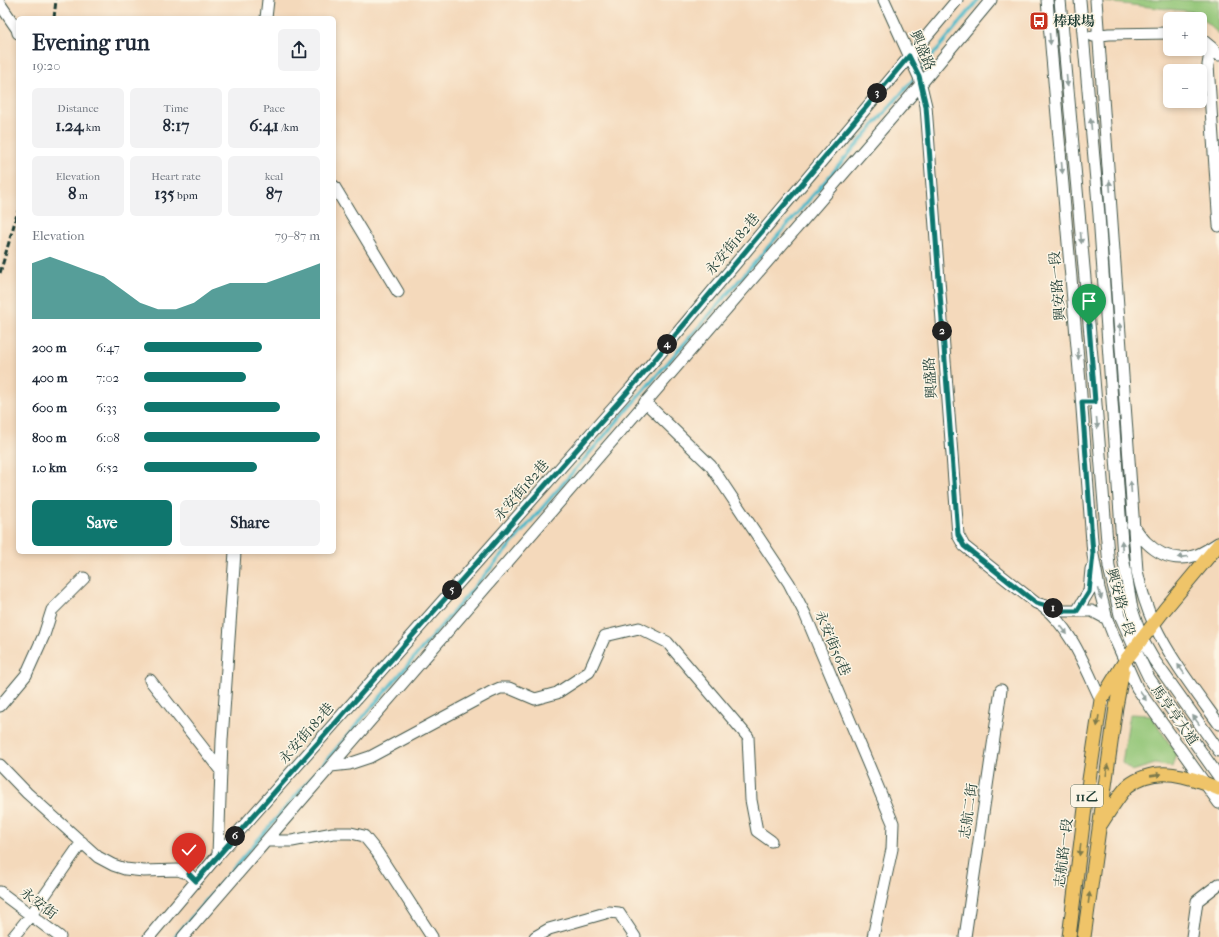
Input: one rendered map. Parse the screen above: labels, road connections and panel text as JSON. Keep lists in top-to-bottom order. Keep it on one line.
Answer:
{"streets":{"main road":["11乙","志航路一段"],"street":["興盛路","永安街182巷","興安路一段","永安街56巷","馬亨亨大道","志航二街","永安街"]},"crossings":[["興盛路","永安街182巷"],["興盛路","興安路一段"],["興安路一段","馬亨亨大道"],["興安路一段","志航路一段"],["馬亨亨大道","志航路一段"]],"places":{"bus stop":["棒球場"]},"page":{"map_buttons":["+","−"],"heading":["Evening run","19:20"],"pins":["3","2","4","5","1","6"],"stats":[["Distance","1.24 km"],["Time","8:17"],["Pace","6:41 /km"],["Elevation","8 m"],["Heart rate","135 bpm"],["kcal","87"]],"chart":["Elevation","79–87 m"],"list":[{"name":"200 m","note":"6:47"},{"name":"400 m","note":"7:02"},{"name":"600 m","note":"6:33"},{"name":"800 m","note":"6:08"},{"name":"1.0 km","note":"6:52"}],"buttons":["Save","Share"]}}
